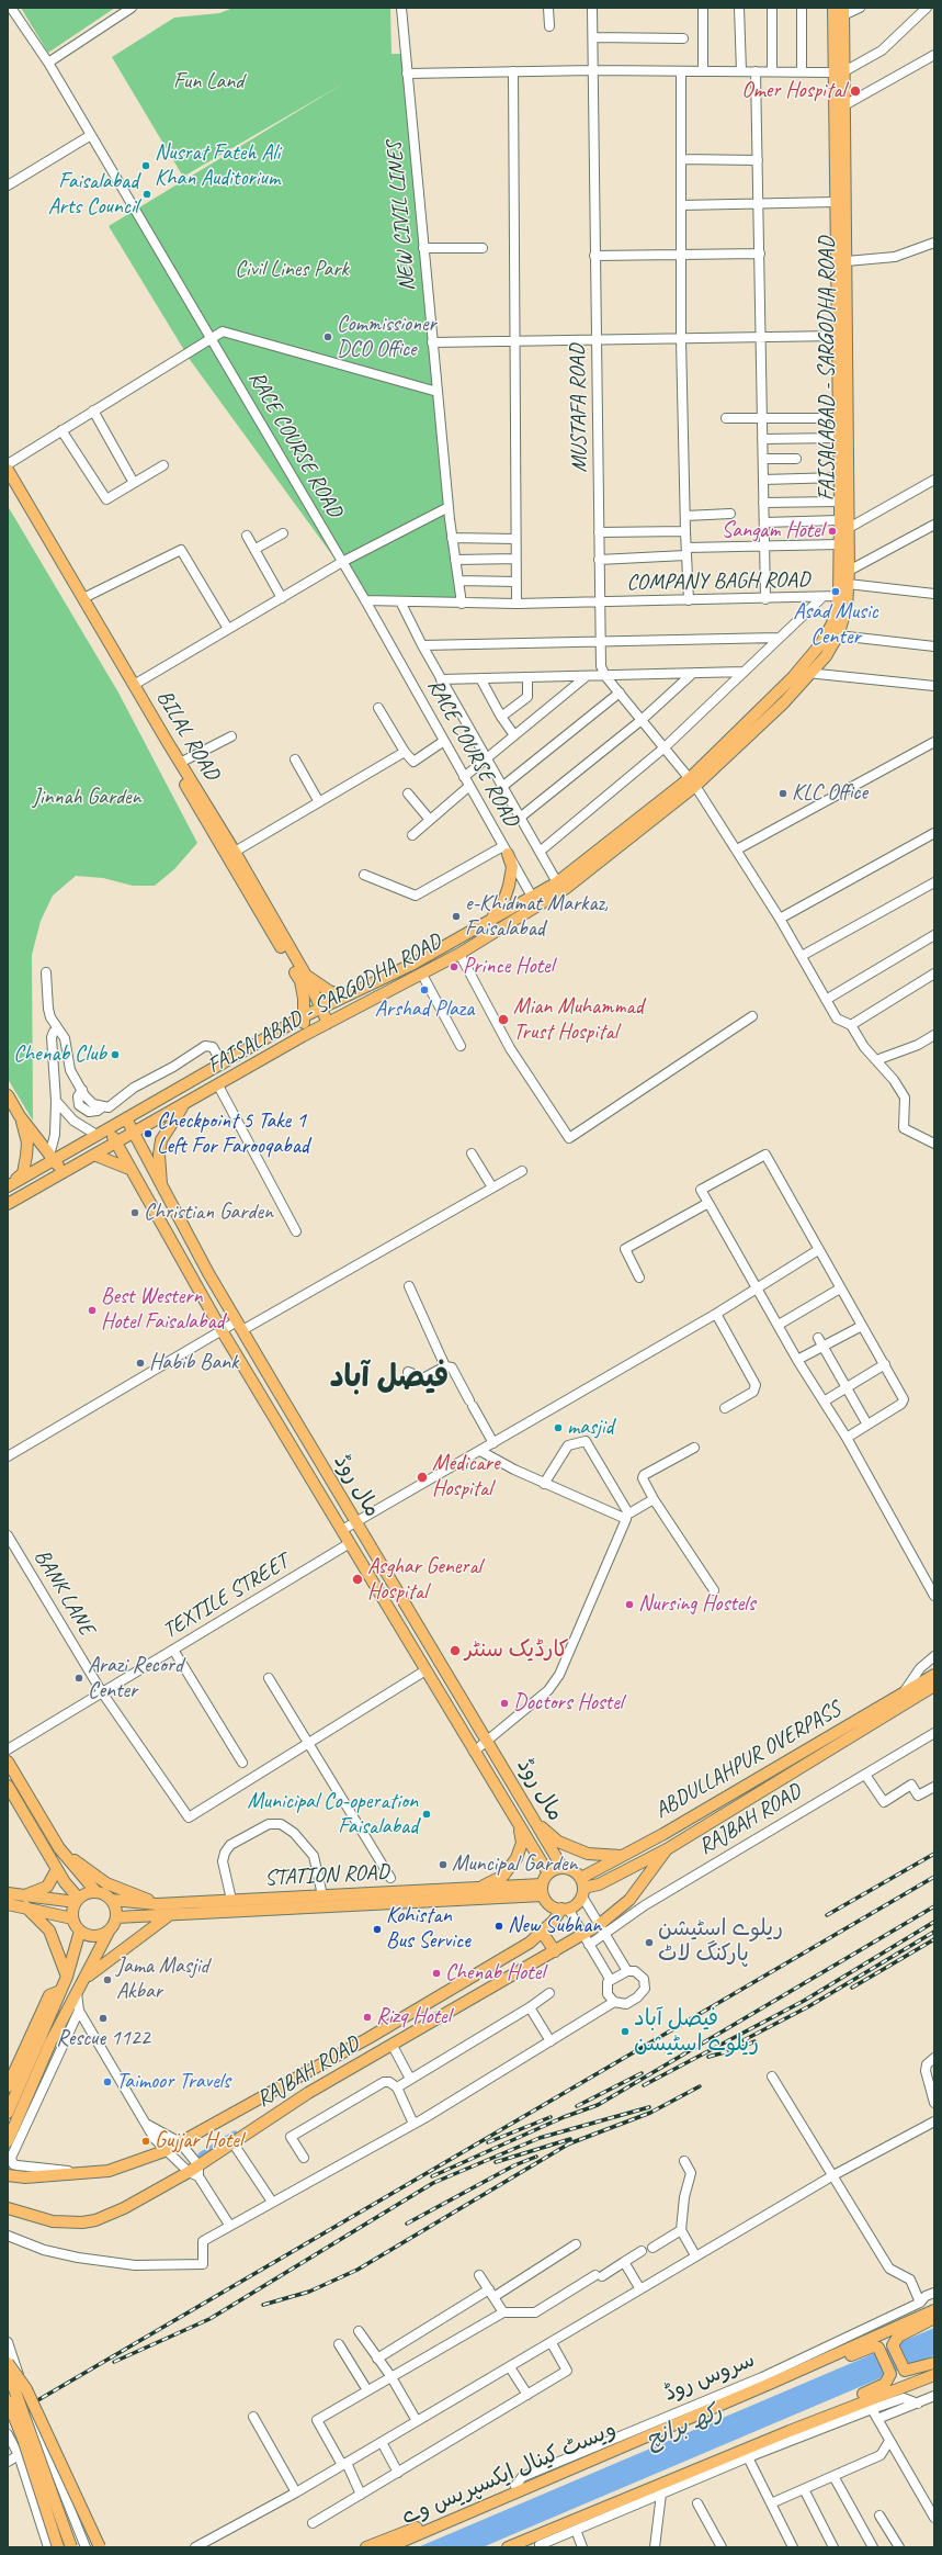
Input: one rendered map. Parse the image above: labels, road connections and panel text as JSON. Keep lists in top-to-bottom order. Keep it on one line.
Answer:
{"streets":{"main road":["FAISALABAD - SARGODHA ROAD","BILAL ROAD","مال روڈ","ABDULLAHPUR OVERPASS","RAJBAH ROAD","STATION ROAD","ویسٹ کینال ایکسپریس وے"],"street":["NEW CIVIL LINES","MUSTAFA ROAD","RACE COURSE ROAD","COMPANY BAGH ROAD","BANK LANE","TEXTILE STREET","سروس روڈ"]},"crossings":[["NEW CIVIL LINES","COMPANY BAGH ROAD"],["FAISALABAD - SARGODHA ROAD","MUSTAFA ROAD"],["FAISALABAD - SARGODHA ROAD","RACE COURSE ROAD"],["FAISALABAD - SARGODHA ROAD","COMPANY BAGH ROAD"],["FAISALABAD - SARGODHA ROAD","BILAL ROAD"],["FAISALABAD - SARGODHA ROAD","مال روڈ"],["MUSTAFA ROAD","COMPANY BAGH ROAD"],["RACE COURSE ROAD","COMPANY BAGH ROAD"],["مال روڈ","TEXTILE STREET"],["مال روڈ","ABDULLAHPUR OVERPASS"],["مال روڈ","RAJBAH ROAD"],["مال روڈ","STATION ROAD"],["BANK LANE","TEXTILE STREET"],["ABDULLAHPUR OVERPASS","RAJBAH ROAD"],["ABDULLAHPUR OVERPASS","STATION ROAD"],["RAJBAH ROAD","STATION ROAD"]],"districts":["فیصل آباد"],"water":["رکھ برانچ"],"parks":["Fun Land","Civil Lines Park","Jinnah Garden"],"places":["Omer Hospital","Nusrat Fateh Ali Khan Auditorium","Faisalabad Arts Council","Commissioner DCO Office","Sangam Hotel","Asad Music Center","KLC Office","e-Khidmat Markaz, Faisalabad","Prince Hotel","Arshad Plaza","Mian Muhammad Trust Hospital","Chenab Club","Checkpoint 5 Take 1 Left For Farooqabad","Christian Garden","Best Western Hotel Faisalabad","Habib Bank","masjid","Medicare Hospital","Asghar General Hospital","Nursing Hostels","کارڈیک سنٹر","Arazi Record Center","Doctors Hostel","Municipal Co-operation Faisalabad","Muncipal Garden","New Subhan","Kohistan Bus Service","ریلوے اسٹیشن پارکنگ لاٹ","Chenab Hotel","Jama Masjid Akbar","Rizq Hotel","Rescue 1122","فیصل آباد ریلوے اسٹیشن","Taimoor Travels","Gujjar Hotel"]}
